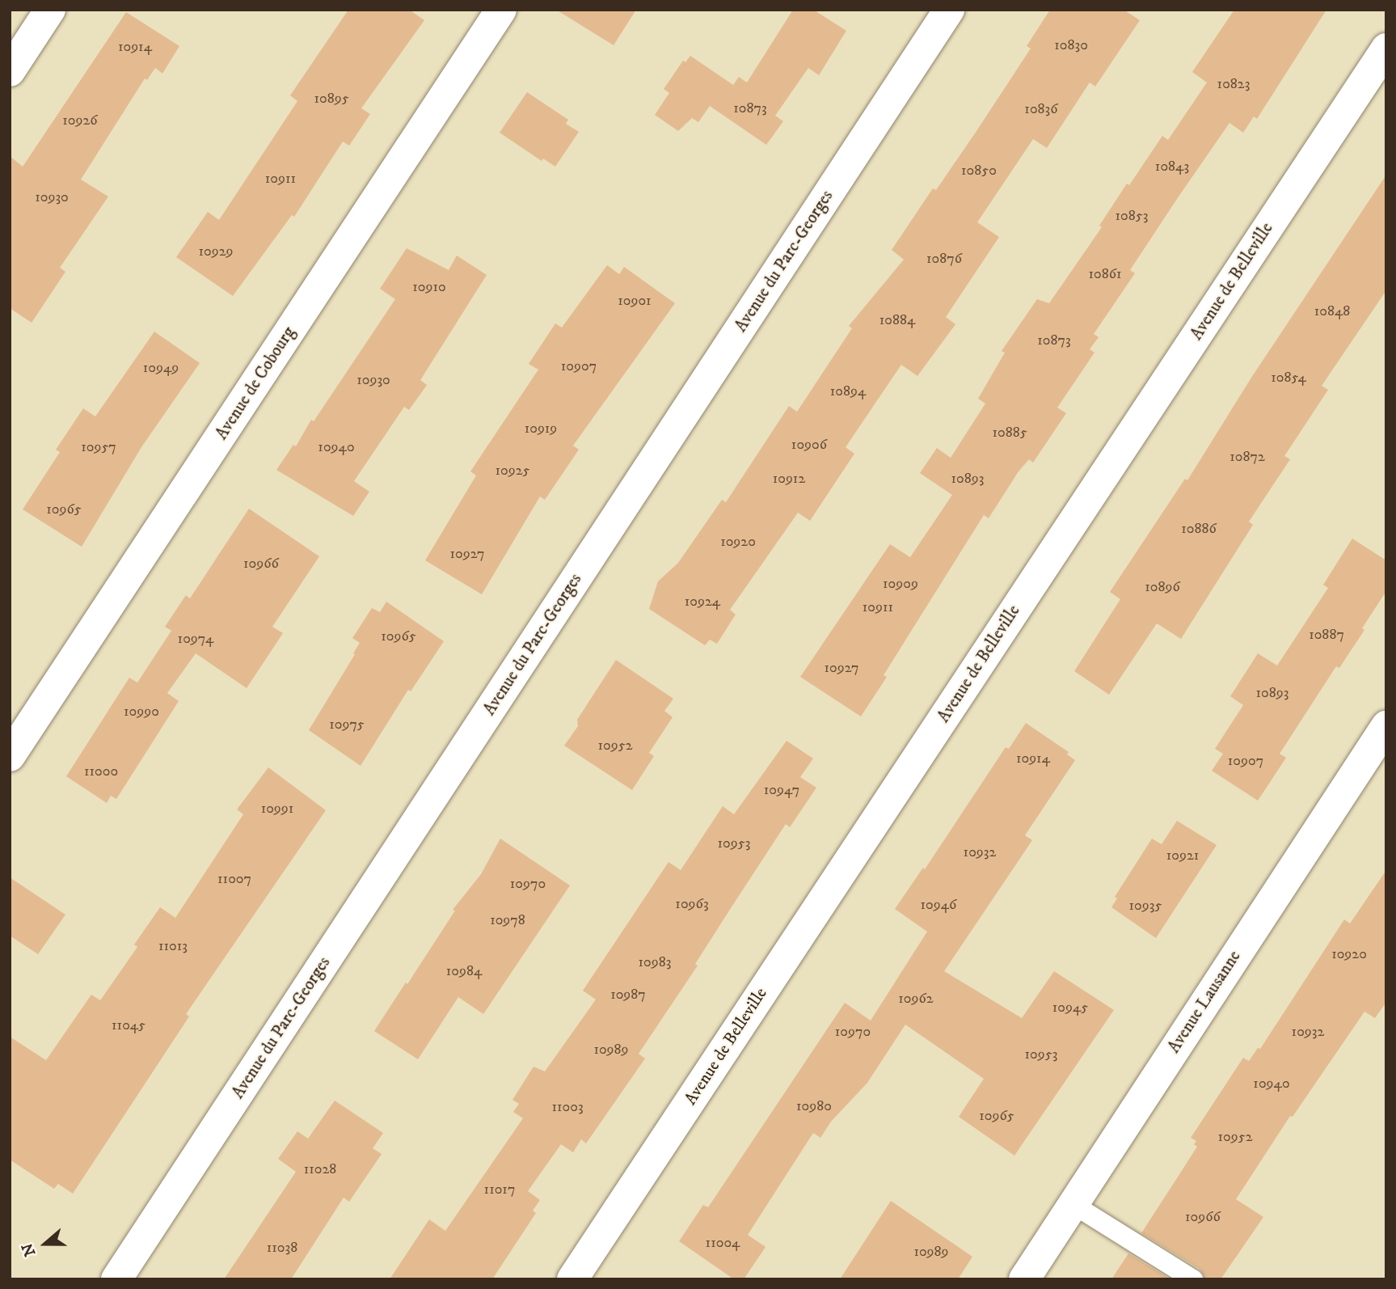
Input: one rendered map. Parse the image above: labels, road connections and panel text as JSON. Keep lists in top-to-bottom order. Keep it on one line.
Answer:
{"streets":{"street":["Avenue du Parc-Georges","Avenue de Belleville","Avenue de Cobourg","Avenue Lausanne"]},"house_numbers":["10830","10914","10823","10895","10873","10836","10926","10843","10850","10911","10930","10853","10929","10876","10861","10910","10901","10848","10884","10873","10907","10949","10854","10930","10894","10919","10885","10906","10957","10940","10872","10925","10912","10893","10965","10886","10920","10927","10966","10909","10896","10924","10911","10887","10965","10974","10927","10893","10990","10975","10952","10914","10907","11000","10947","10991","10953","10932","10921","11007","10970","10963","10946","10935","10978","11013","10920","10983","10984","10987","10962","10945","11045","10970","10932","10989","10953","10940","10980","11003","10965","10952","11028","11017","10966","11004","11038","10989"],"north":"left"}
